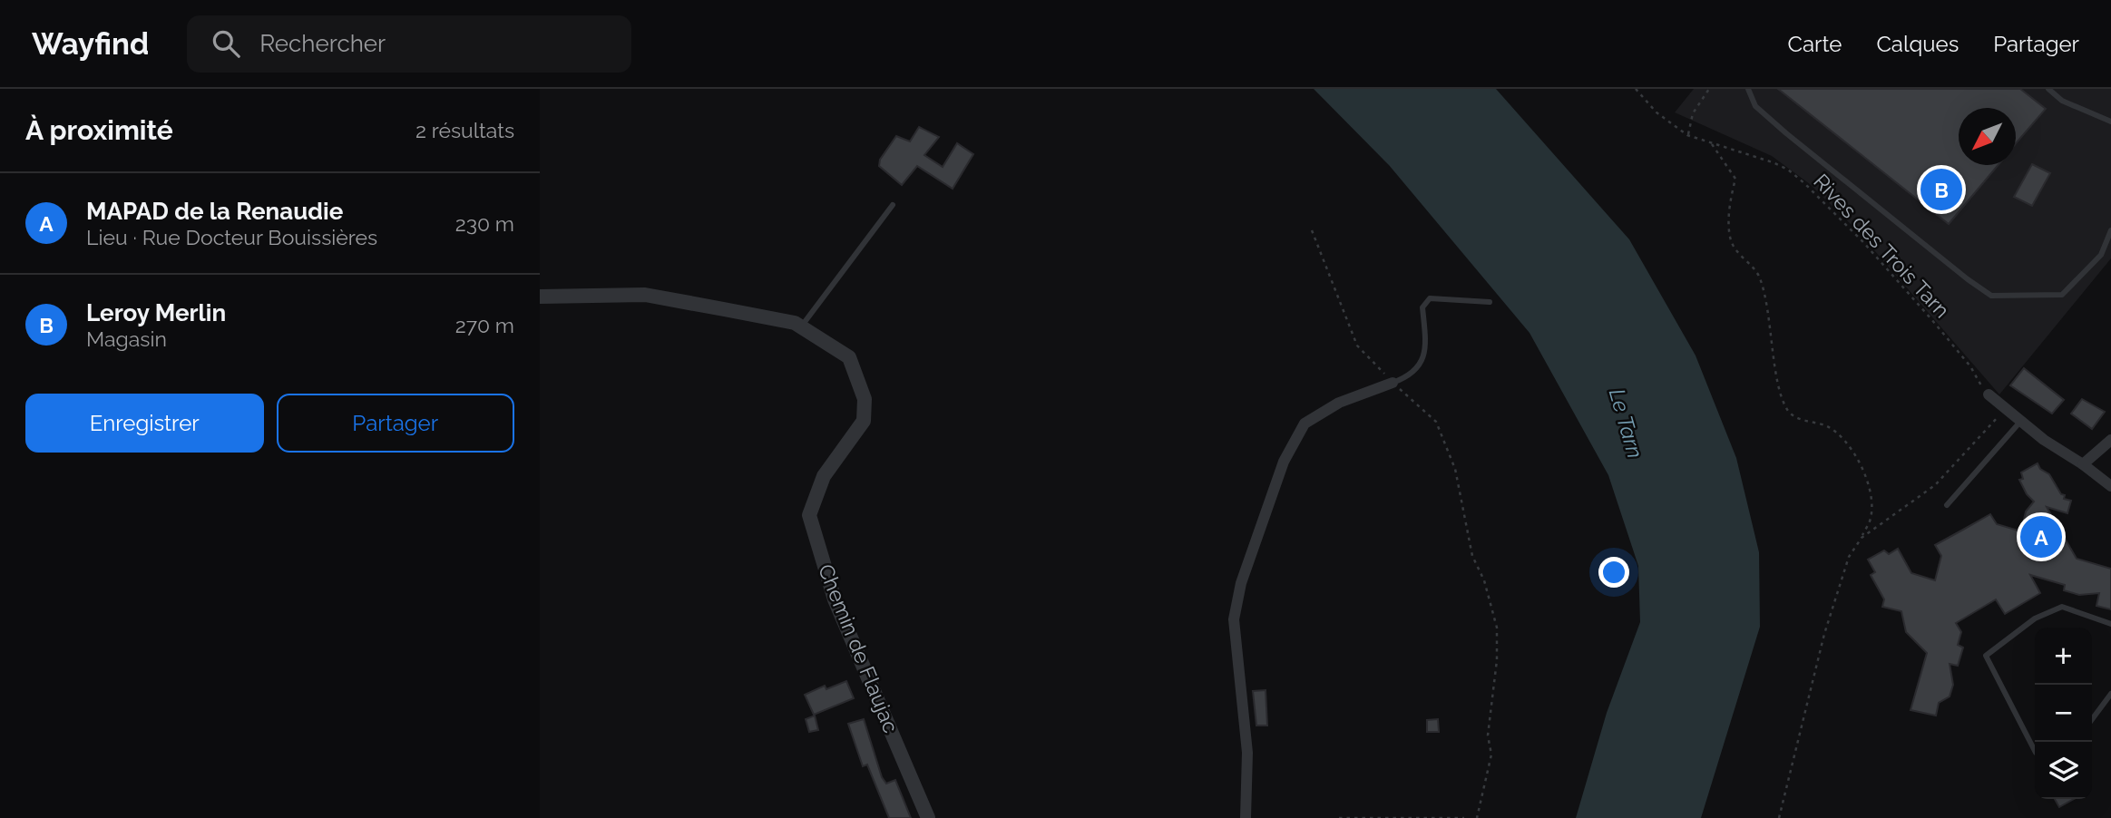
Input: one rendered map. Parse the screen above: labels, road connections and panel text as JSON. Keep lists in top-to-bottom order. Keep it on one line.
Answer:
{"streets":{"street":["Chemin de Flaujac"],"path":["Rives des Trois Tarn"]},"water":["Le Tarn"],"north":"bottom left","page":{"header":"Wayfind","search":"Rechercher","nav":["Carte","Calques","Partager"],"heading":["À proximité","2 résultats"],"pins":["B","A"],"list":[{"mark":"A","name":"MAPAD de la Renaudie","note":"Lieu · Rue Docteur Bouissières","value":"230 m"},{"mark":"B","name":"Leroy Merlin","note":"Magasin","value":"270 m"}],"buttons":["Enregistrer","Partager"],"map_buttons":["+","−"]}}
